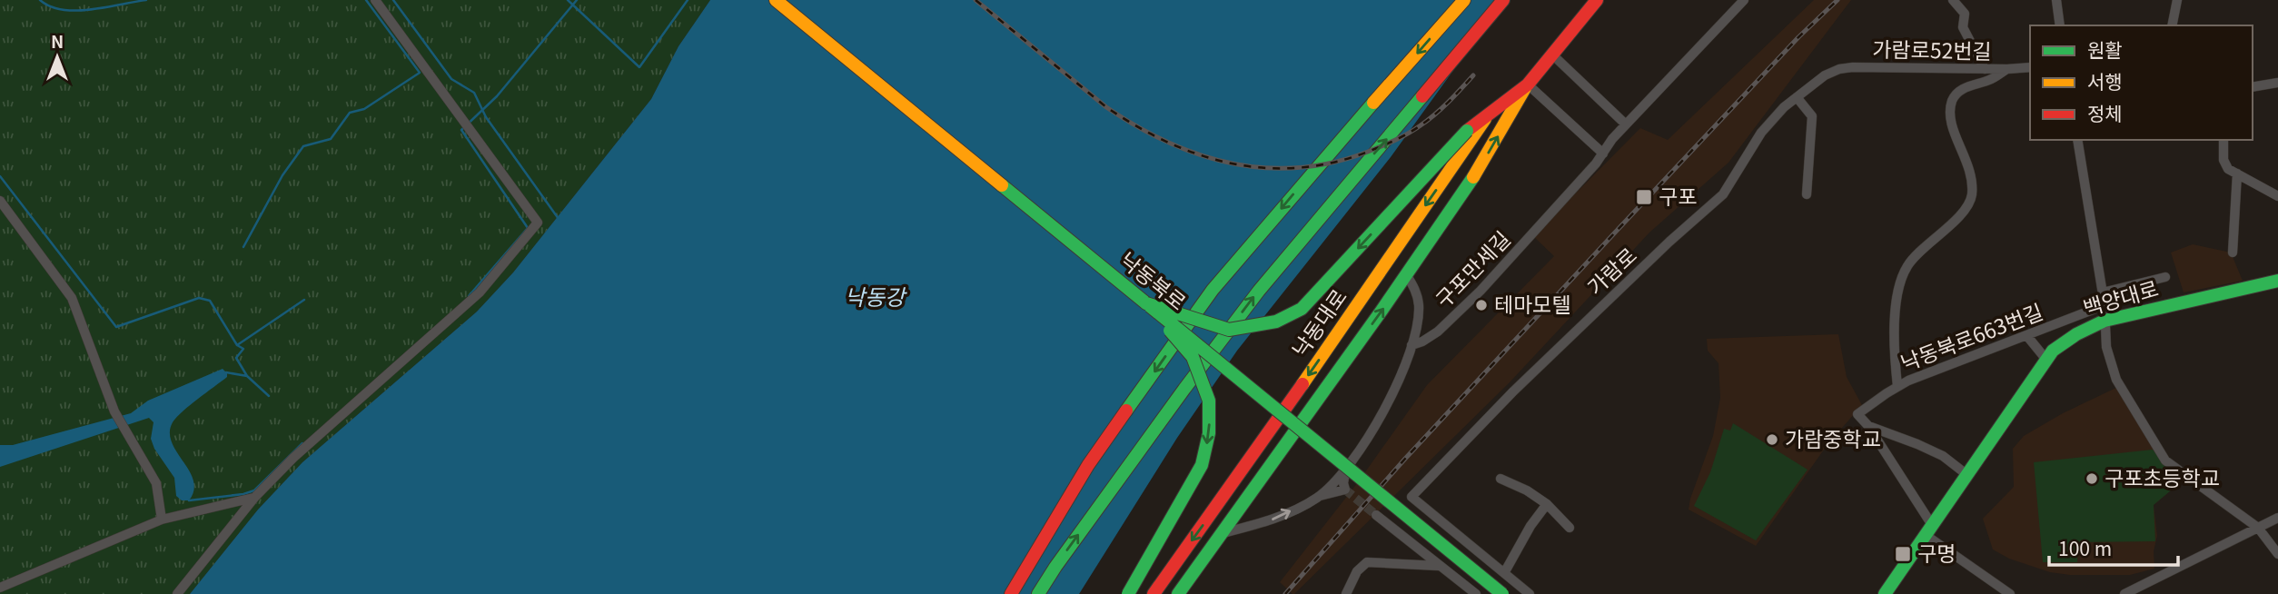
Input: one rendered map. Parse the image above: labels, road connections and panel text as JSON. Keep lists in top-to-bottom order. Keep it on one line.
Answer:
{"streets":{"main road":["낙동북로","백양대로","낙동대로"],"street":["가람로52번길","구포만세길","가람로","낙동북로663번길"]},"crossings":[["가람로52번길","가람로"]],"water":["낙동강"],"places":{"transit":["구포","구명"],"other":["테마모텔","가람중학교","구포초등학교"]},"legend":["원활","서행","정체"],"scale_bar":"100 m","north":"top"}
